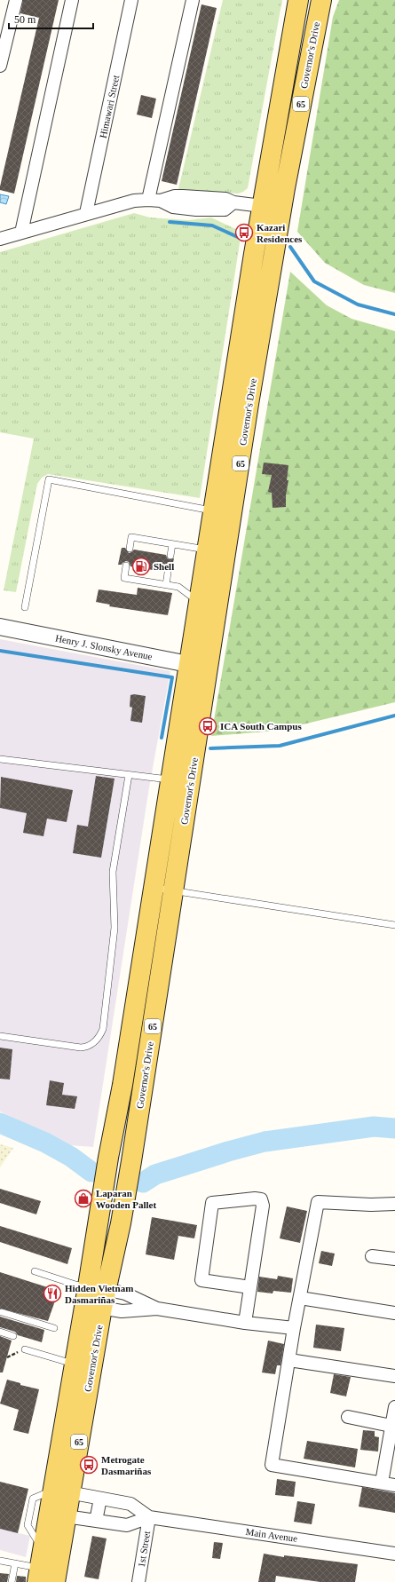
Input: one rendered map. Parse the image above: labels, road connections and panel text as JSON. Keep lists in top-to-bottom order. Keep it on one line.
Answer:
{"streets":{"main road":["Governor's Drive","65"],"street":["Himawari Street","Henry J. Slonsky Avenue","Main Avenue","1st Street"]},"crossings":[["Governor's Drive","Henry J. Slonsky Avenue"],["Governor's Drive","Main Avenue"],["Main Avenue","1st Street"]],"places":{"bus stop":["Kazari Residences","ICA South Campus","Metrogate Dasmariñas"],"fuel station":["Shell"],"shop":["Laparan Wooden Pallet"],"restaurant":["Hidden Vietnam Dasmariñas"]},"scale_bar":"50 m"}
